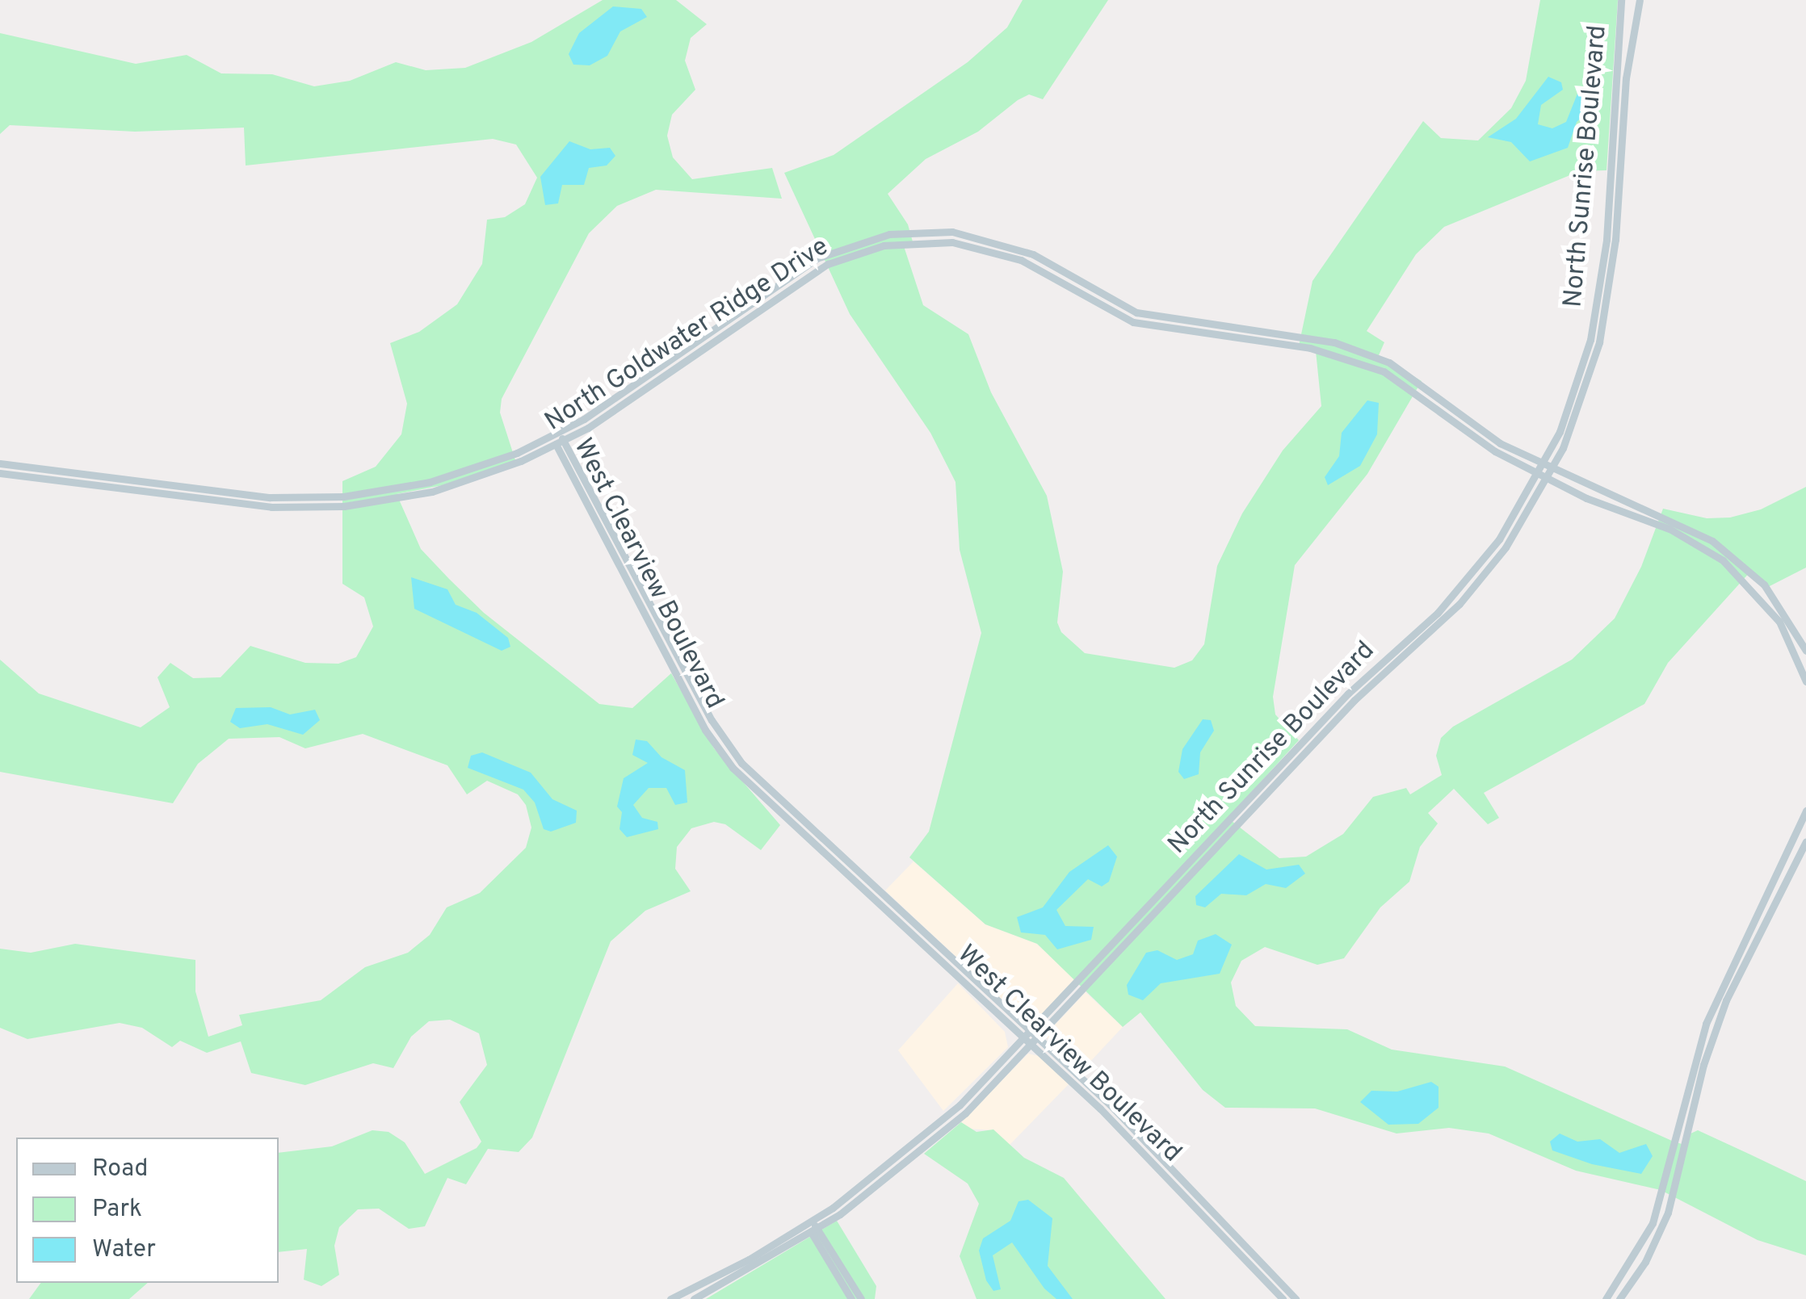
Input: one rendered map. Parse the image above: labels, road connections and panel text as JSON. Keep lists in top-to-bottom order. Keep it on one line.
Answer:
{"streets":{"street":["North Sunrise Boulevard","North Goldwater Ridge Drive","West Clearview Boulevard"]},"crossings":[["North Sunrise Boulevard","North Goldwater Ridge Drive"],["North Sunrise Boulevard","West Clearview Boulevard"],["North Goldwater Ridge Drive","West Clearview Boulevard"]],"legend":["Road","Park","Water"]}
